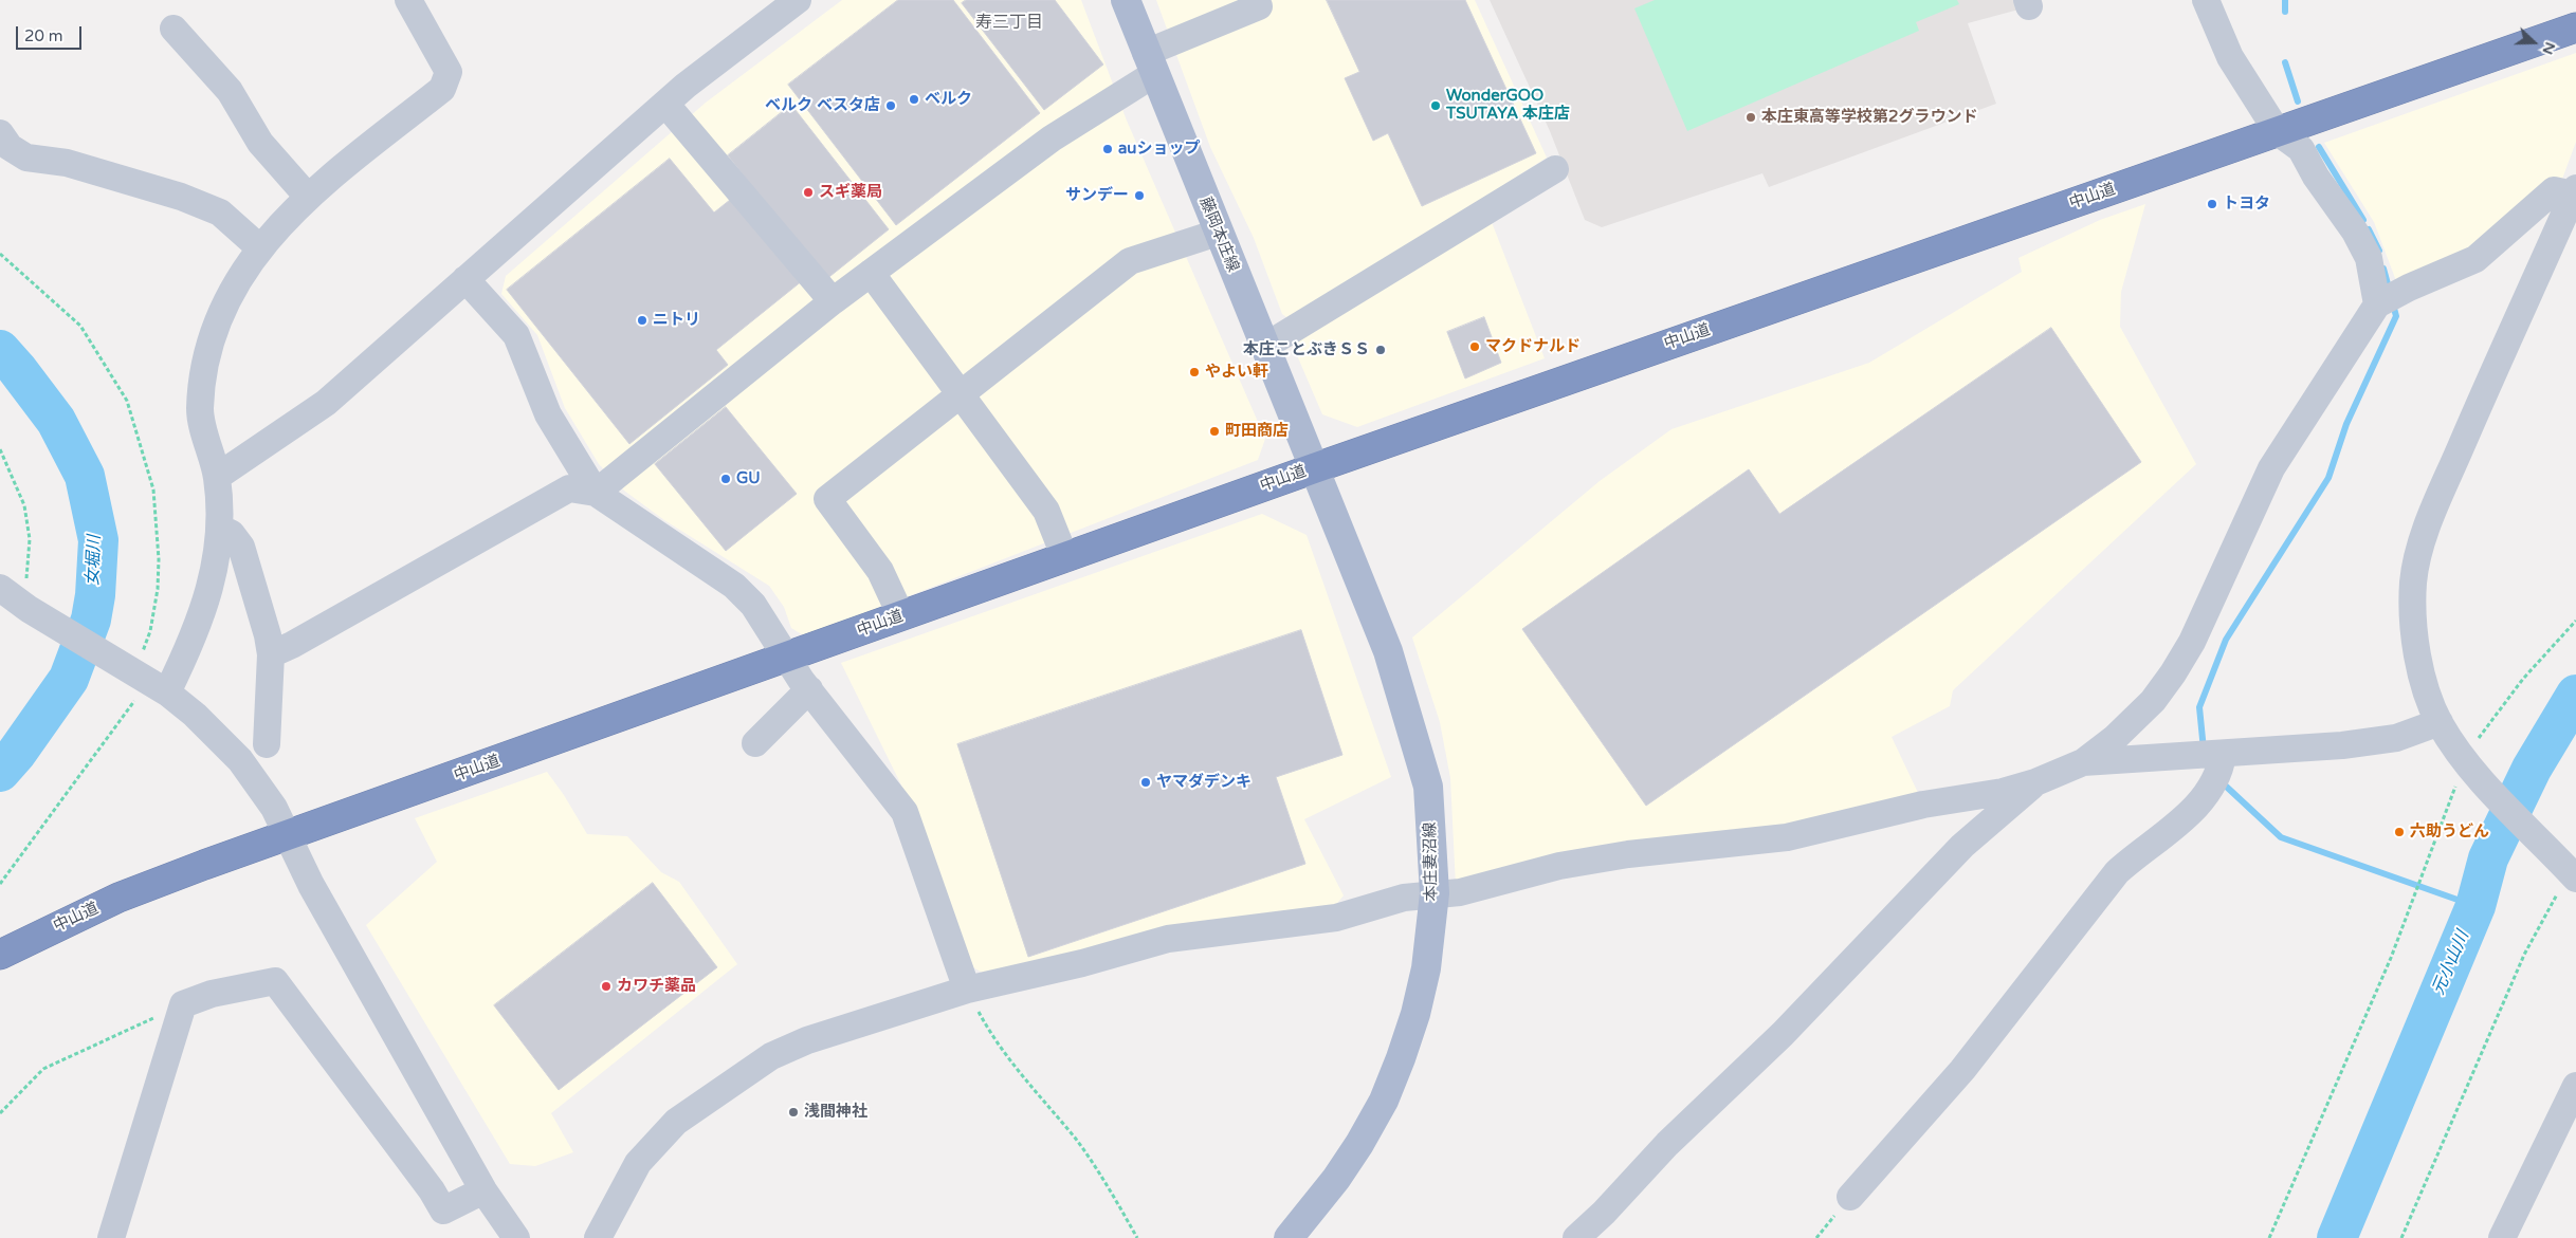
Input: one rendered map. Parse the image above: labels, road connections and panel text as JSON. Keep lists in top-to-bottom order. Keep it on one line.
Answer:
{"streets":{"highway":["中山道"],"main road":["藤岡本庄線","本庄妻沼線"]},"crossings":[["中山道","藤岡本庄線"],["中山道","本庄妻沼線"],["藤岡本庄線","本庄妻沼線"]],"districts":["寿三丁目"],"water":["女堀川","元小山川"],"places":["ベルク","ベルク ベスタ店","WonderGOO TSUTAYA 本庄店","本庄東高等学校第2グラウンド","auショップ","スギ薬局","サンデー","トヨタ","ニトリ","マクドナルド","本庄ことぶきＳＳ","やよい軒","町田商店","GU","ヤマダデンキ","六助うどん","カワチ薬品","浅間神社"],"scale_bar":"20 m","north":"right"}
